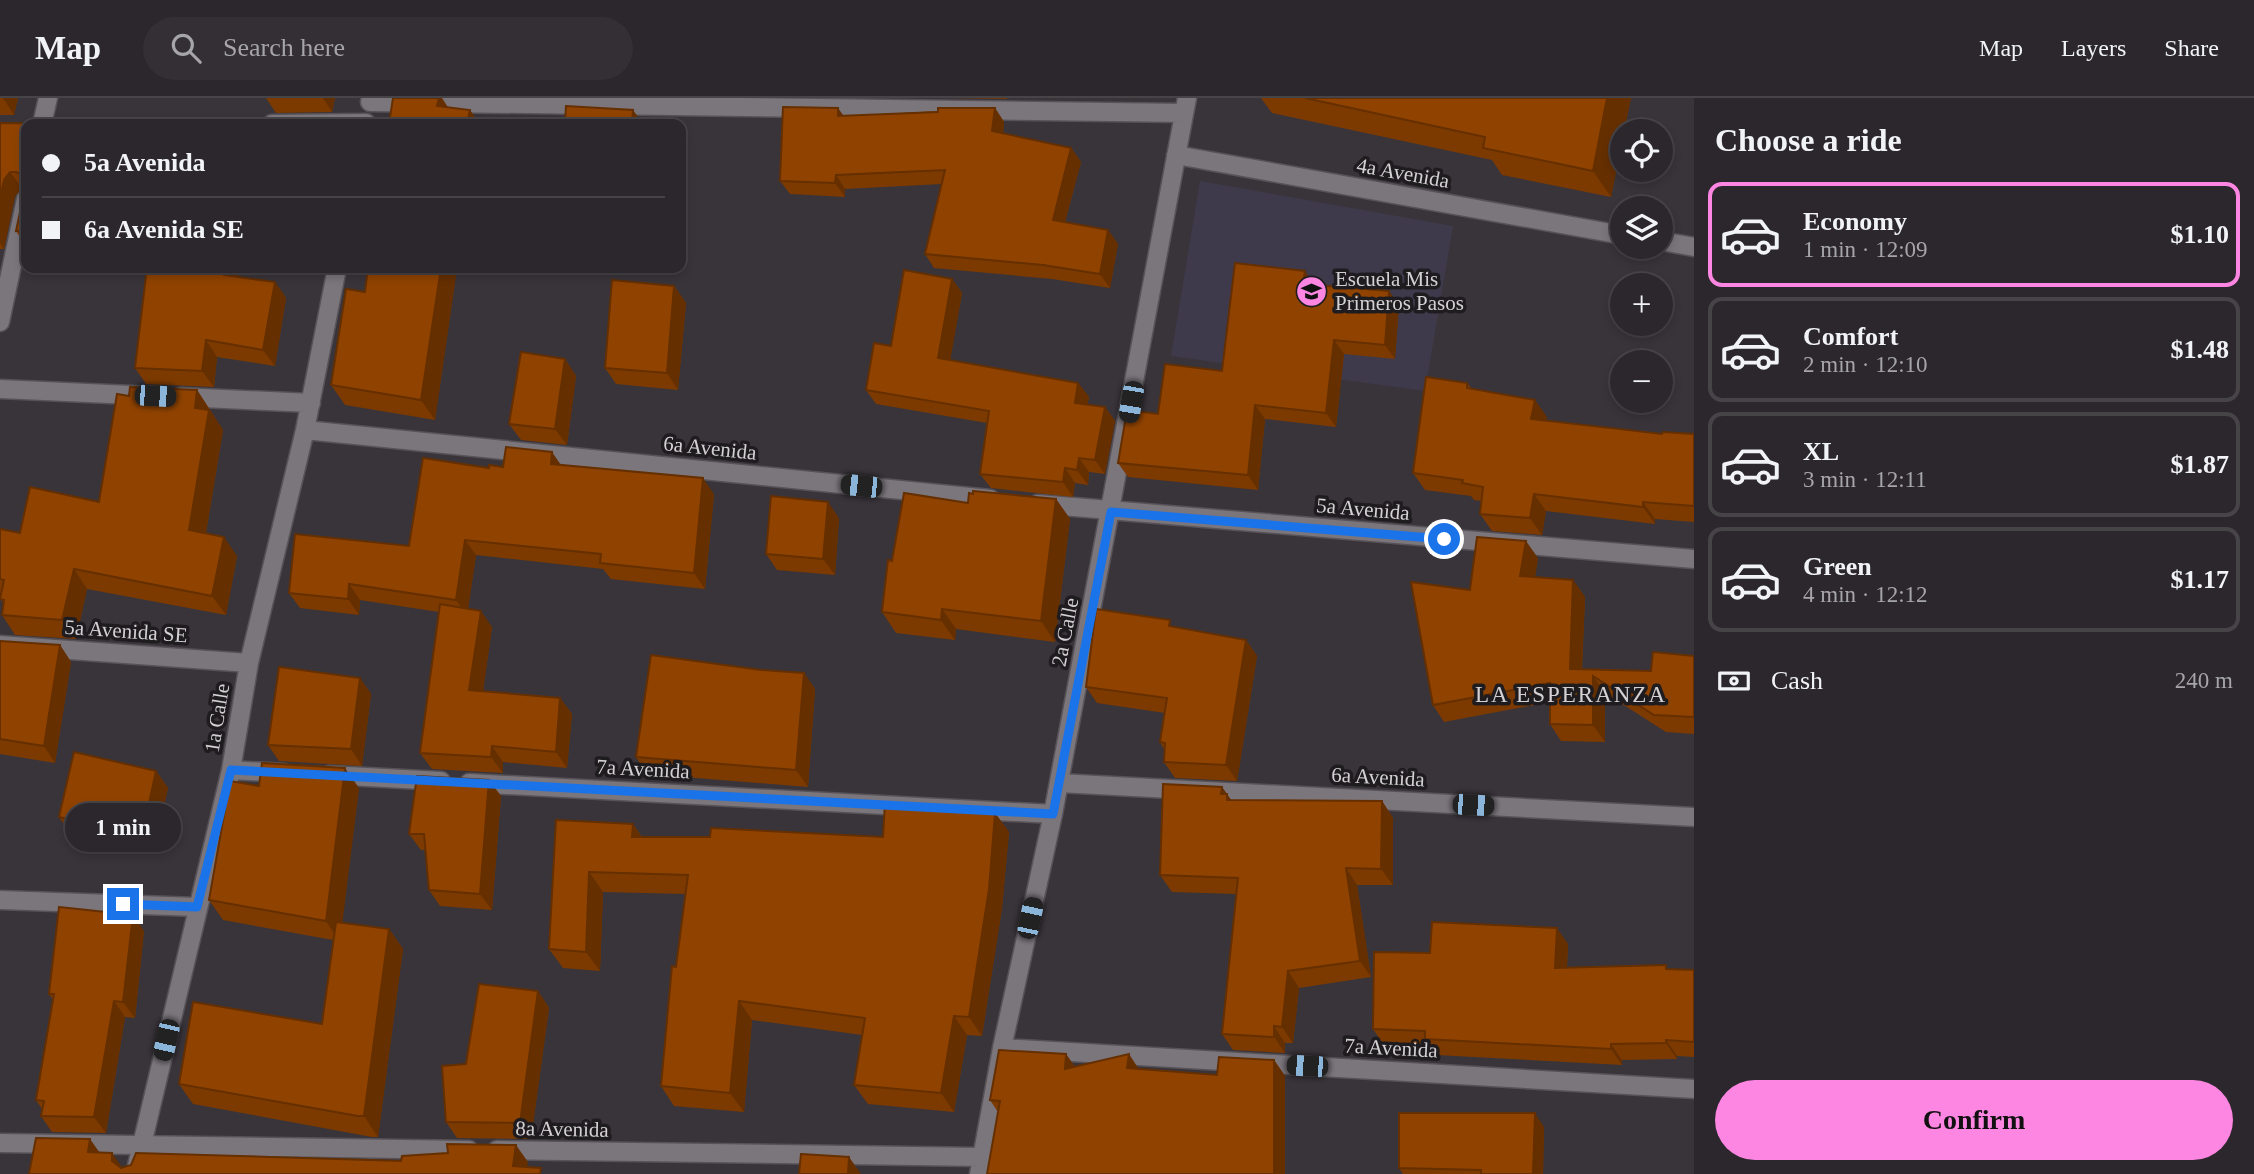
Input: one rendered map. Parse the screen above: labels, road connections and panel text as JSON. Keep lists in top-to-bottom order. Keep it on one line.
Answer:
{"streets":{"street":["4a Avenida","6a Avenida","5a Avenida","5a Avenida SE","2a Calle","1a Calle","7a Avenida","8a Avenida"]},"crossings":[["4a Avenida","2a Calle"],["6a Avenida","5a Avenida"],["6a Avenida","2a Calle"],["6a Avenida","1a Calle"],["5a Avenida","2a Calle"],["5a Avenida SE","1a Calle"],["2a Calle","7a Avenida"],["2a Calle","8a Avenida"],["1a Calle","7a Avenida"],["1a Calle","8a Avenida"]],"districts":["LA ESPERANZA"],"places":{"school or university":["Escuela Mis Primeros Pasos"]},"page":{"header":"Map","search":"Search here","nav":["Map","Layers","Share"],"heading":"Choose a ride","map_buttons":["+","−"],"banner":["5a Avenida","6a Avenida SE"],"list":[{"name":"Economy","note":"1 min · 12:09","value":"$1.10"},{"name":"Comfort","note":"2 min · 12:10","value":"$1.48"},{"name":"XL","note":"3 min · 12:11","value":"$1.87"},{"name":"Green","note":"4 min · 12:12","value":"$1.17"}],"pay":["Cash","240 m"],"bubble":"1 min","buttons":"Confirm"}}
